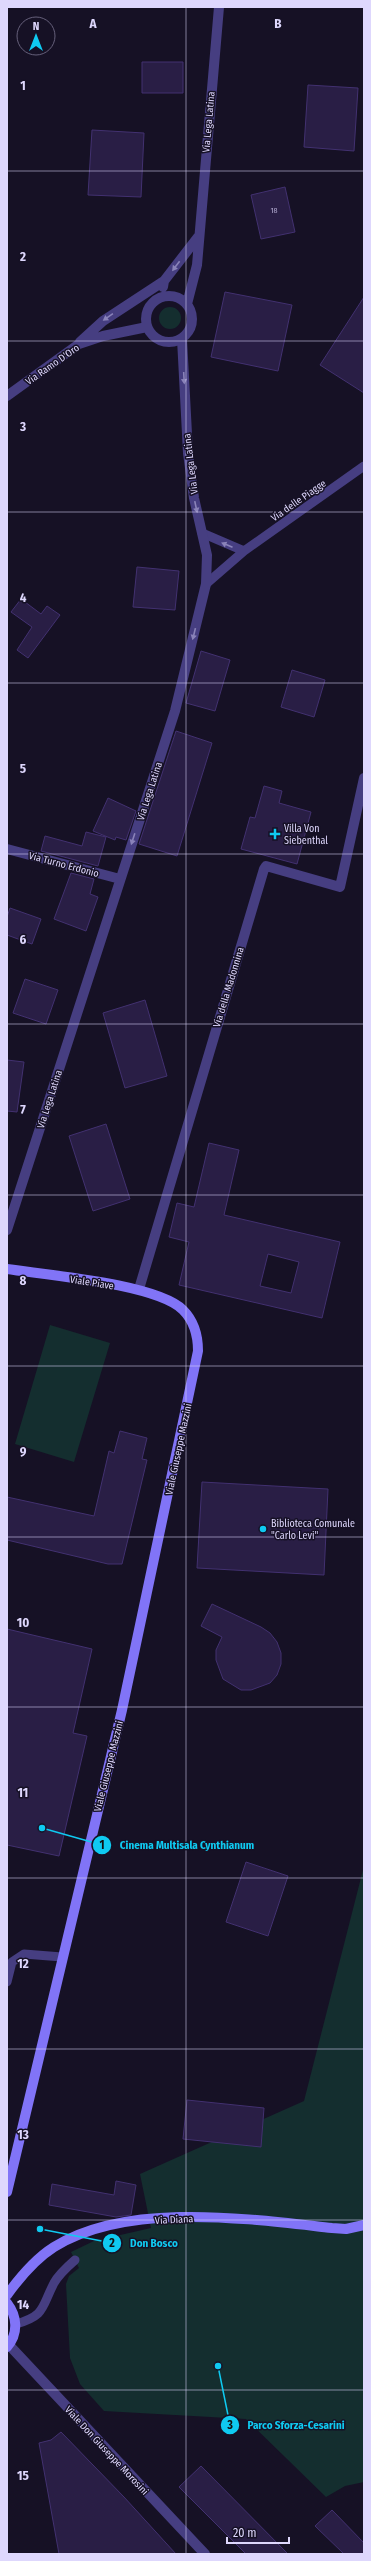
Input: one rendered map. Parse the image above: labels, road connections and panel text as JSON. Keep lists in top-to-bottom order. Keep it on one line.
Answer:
{"streets":{"street":["Via Lega Latina","Via Ramo D'Oro","Via Turno Erdonio","Via della Madonnina","Viale Piave","Viale Giuseppe Mazzini","Via Diana","Viale Don Giuseppe Morosini"],"lane":["Via delle Piagge"]},"crossings":[["Via Lega Latina","Via Ramo D'Oro"],["Via Lega Latina","Via delle Piagge"],["Via Lega Latina","Via Turno Erdonio"],["Via della Madonnina","Viale Piave"],["Viale Piave","Viale Giuseppe Mazzini"]],"one_way":["Via Lega Latina"],"places":{"health":["Villa Von Siebenthal"],"other":["Biblioteca Comunale \"Carlo Levi\"","Cinema Multisala Cynthianum","Don Bosco","Parco Sforza-Cesarini"]},"house_numbers":["18"],"scale_bar":"20 m","north":"top","grid":{"columns":["A","B"],"rows":["1","2","3","4","5","6","7","8","9","10","11","12","13","14","15"]}}
